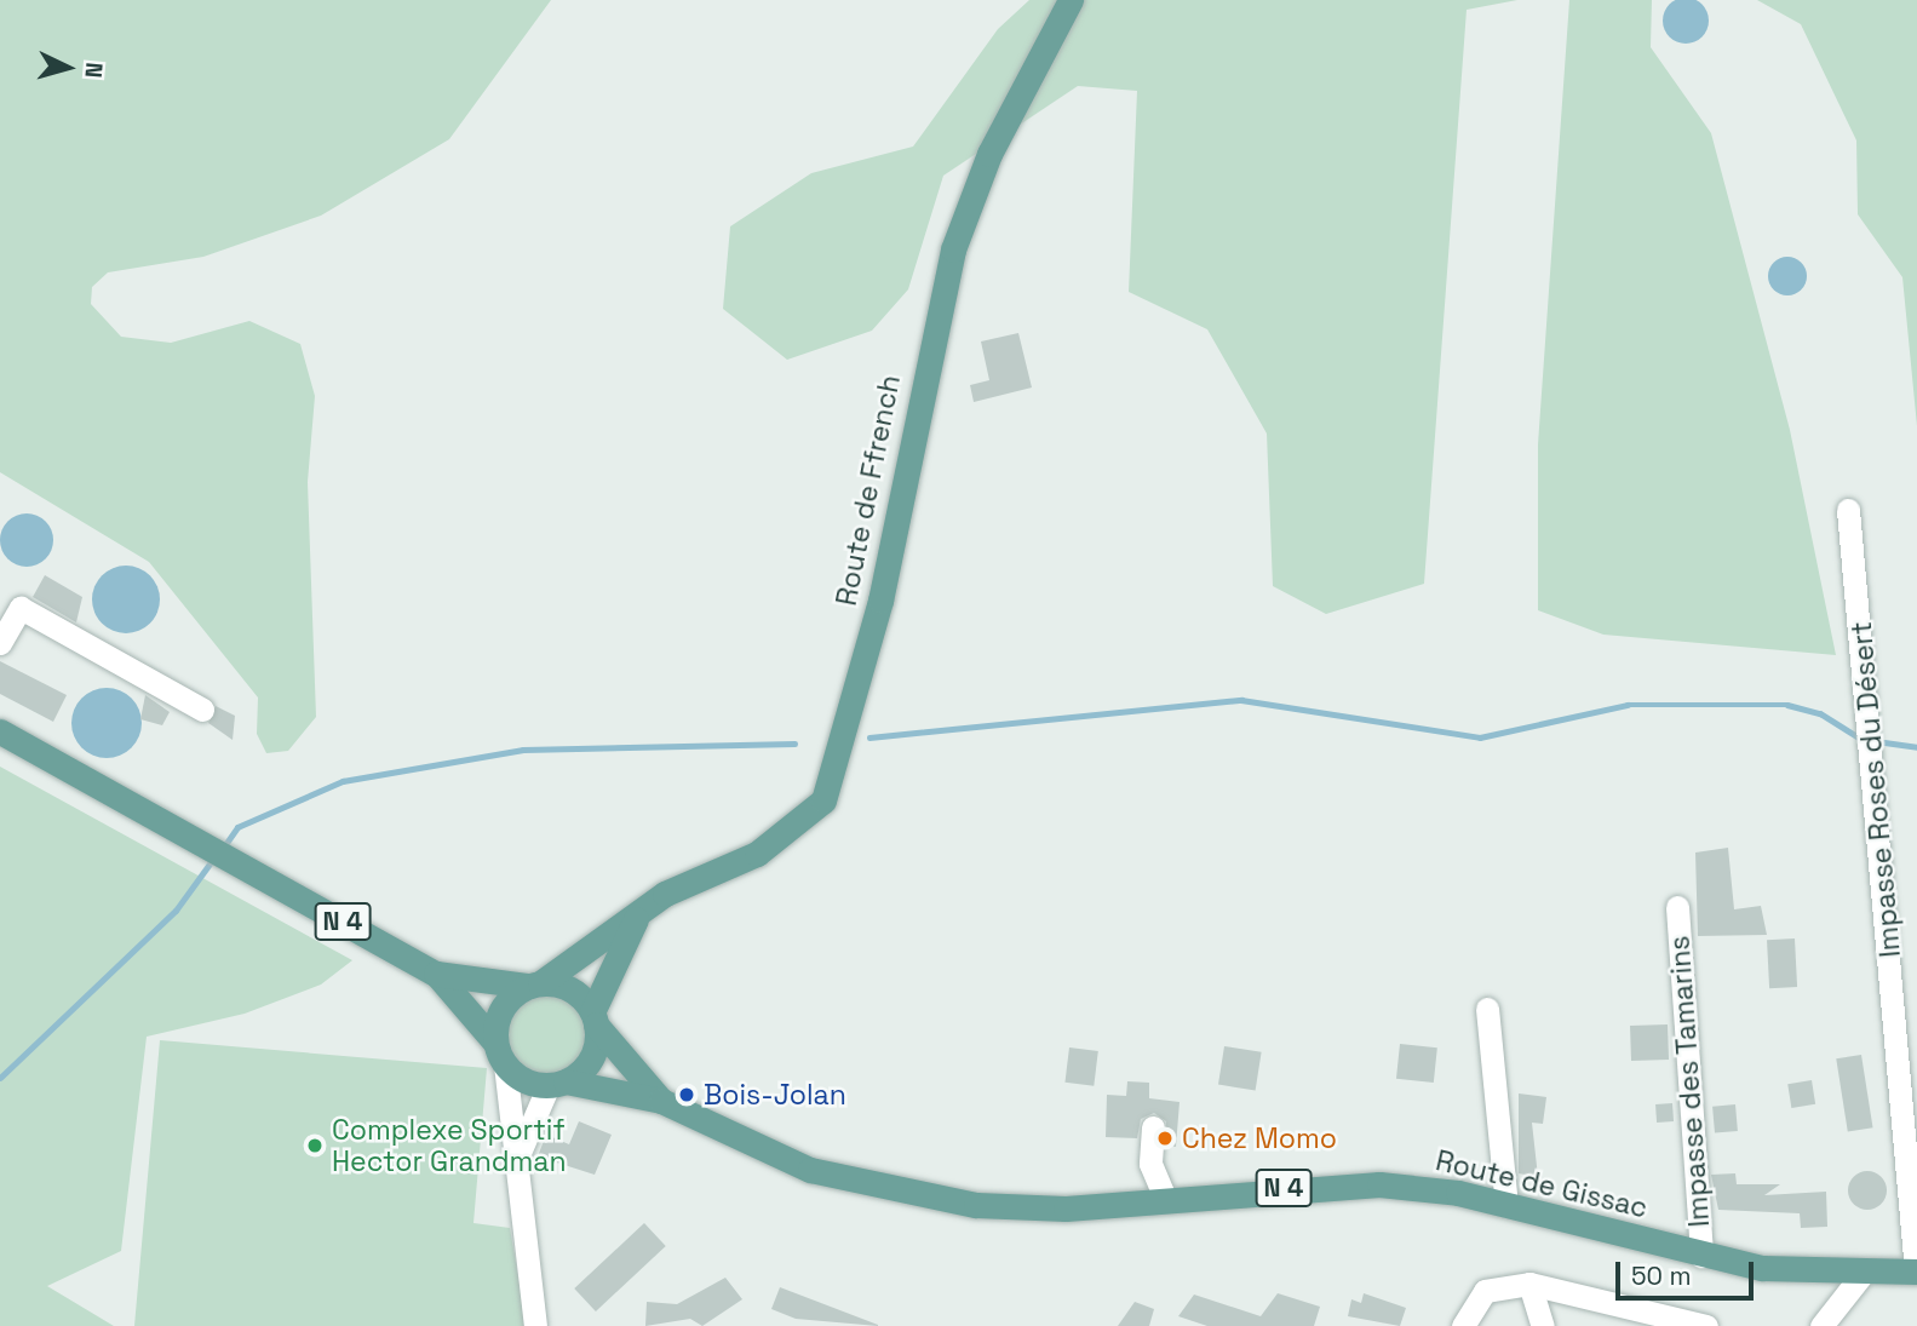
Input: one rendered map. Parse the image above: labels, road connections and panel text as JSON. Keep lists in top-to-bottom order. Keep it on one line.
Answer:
{"streets":{"main road":["Route de Ffrench","N 4","Route de Gissac"],"street":["Impasse Roses du Désert","Impasse des Tamarins"]},"crossings":[["Route de Ffrench","N 4"],["Route de Ffrench","Route de Gissac"],["Impasse Roses du Désert","Route de Gissac"],["N 4","Route de Gissac"],["Impasse des Tamarins","Route de Gissac"]],"places":["Bois-Jolan","Chez Momo","Complexe Sportif Hector Grandman"],"scale_bar":"50 m","north":"right"}
